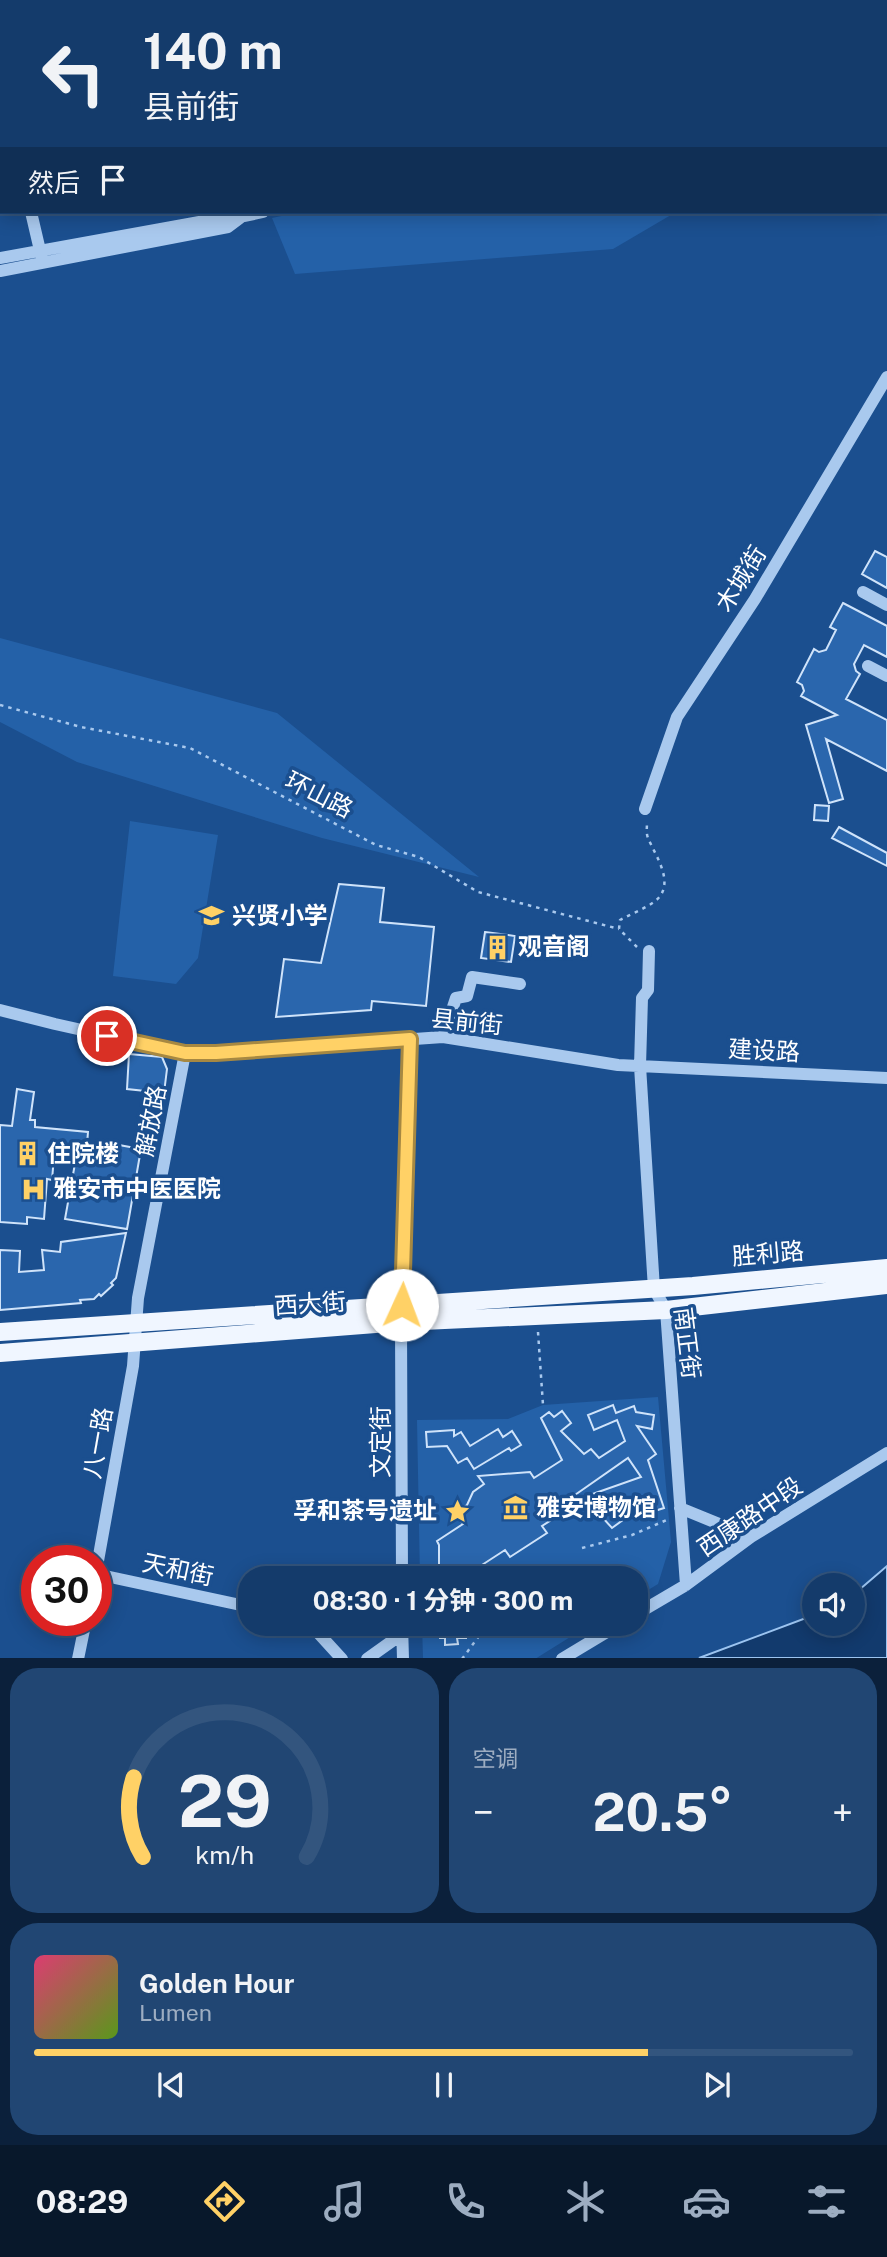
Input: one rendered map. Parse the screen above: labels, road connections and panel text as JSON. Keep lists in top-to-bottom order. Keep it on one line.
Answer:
{"streets":{"main road":["胜利路","西大街"],"street":["木城街","县前街","建设路","解放路","南正街","文定街","八一路","西康路中段","天和街"],"path":["环山路"]},"crossings":[["县前街","建设路"],["县前街","解放路"],["县前街","南正街"],["县前街","文定街"],["建设路","南正街"],["解放路","西大街"],["解放路","八一路"],["胜利路","西大街"],["胜利路","南正街"],["西大街","南正街"],["西大街","文定街"],["西大街","八一路"],["南正街","西康路中段"]],"places":{"school or university":["兴贤小学"],"building":["观音阁","住院楼"],"hospital":["雅安市中医医院"],"museum":["雅安博物馆"],"place":["孚和茶号遗址"]},"page":{"turn":["140 m","县前街"],"then":"然后","limit":"30","trip":"08:30 · 1 分钟 · 300 m","tile":"空调","heat":["−","20.5°","+"],"song":["Golden Hour","Lumen"],"tabs":"08:29","gauge":["29","km/h"]}}
